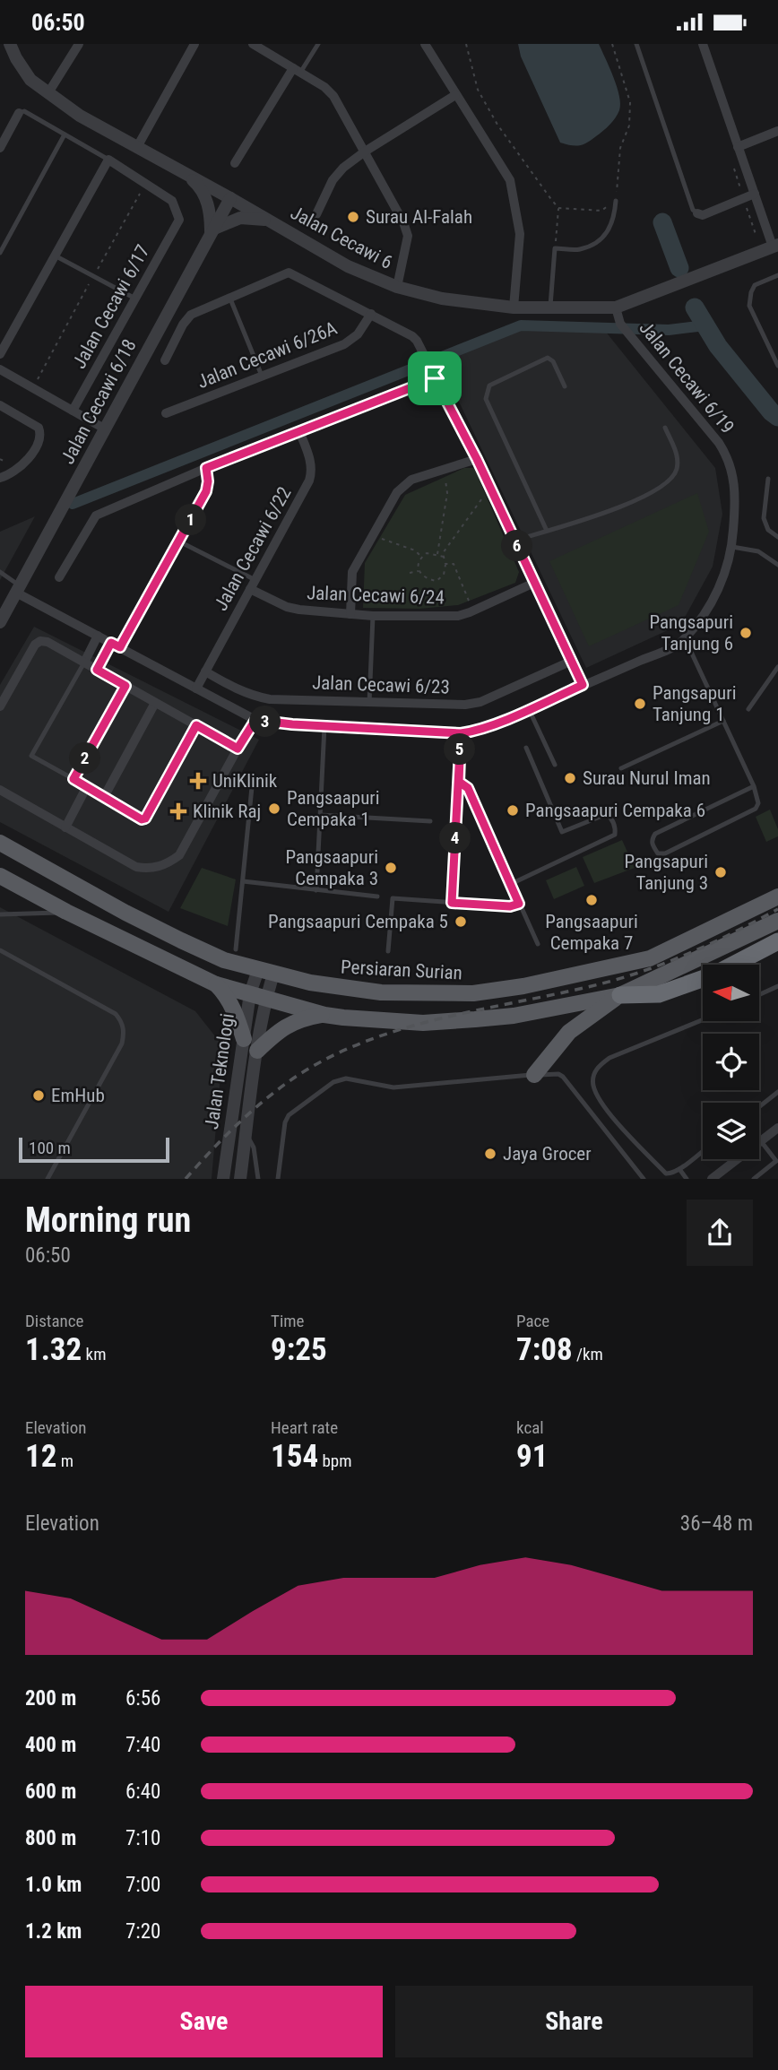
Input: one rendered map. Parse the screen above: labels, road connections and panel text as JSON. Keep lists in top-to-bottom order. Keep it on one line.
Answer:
{"streets":{"main road":["Persiaran Surian"],"street":["Jalan Cecawi 6","Jalan Cecawi 6/17","Jalan Cecawi 6/26A","Jalan Cecawi 6/19","Jalan Cecawi 6/18","Jalan Cecawi 6/22","Jalan Cecawi 6/24","Jalan Cecawi 6/23","Jalan Teknologi"]},"crossings":[["Jalan Cecawi 6","Jalan Cecawi 6/19"],["Jalan Cecawi 6","Jalan Cecawi 6/18"],["Jalan Cecawi 6/22","Jalan Cecawi 6/24"],["Jalan Cecawi 6/22","Jalan Cecawi 6/23"],["Persiaran Surian","Jalan Teknologi"]],"places":{"other":["Surau Al-Falah","Pangsapuri Tanjung 6","Pangsapuri Tanjung 1","Surau Nurul Iman","Pangsaapuri Cempaka 1","Pangsaapuri Cempaka 6","Pangsaapuri Cempaka 3","Pangsapuri Tanjung 3","Pangsaapuri Cempaka 7","Pangsaapuri Cempaka 5","EmHub","Jaya Grocer"],"health":["UniKlinik","Klinik Raj"]},"scale_bar":"100 m","north":"left","page":{"status":"06:50","pins":["1","6","3","5","2","4"],"scale":"100 m","heading":["Morning run","06:50"],"stats":[["Distance","1.32 km"],["Time","9:25"],["Pace","7:08 /km"],["Elevation","12 m"],["Heart rate","154 bpm"],["kcal","91"]],"chart":["Elevation","36–48 m"],"list":[{"name":"200 m","note":"6:56"},{"name":"400 m","note":"7:40"},{"name":"600 m","note":"6:40"},{"name":"800 m","note":"7:10"},{"name":"1.0 km","note":"7:00"},{"name":"1.2 km","note":"7:20"}],"buttons":["Save","Share"]}}
